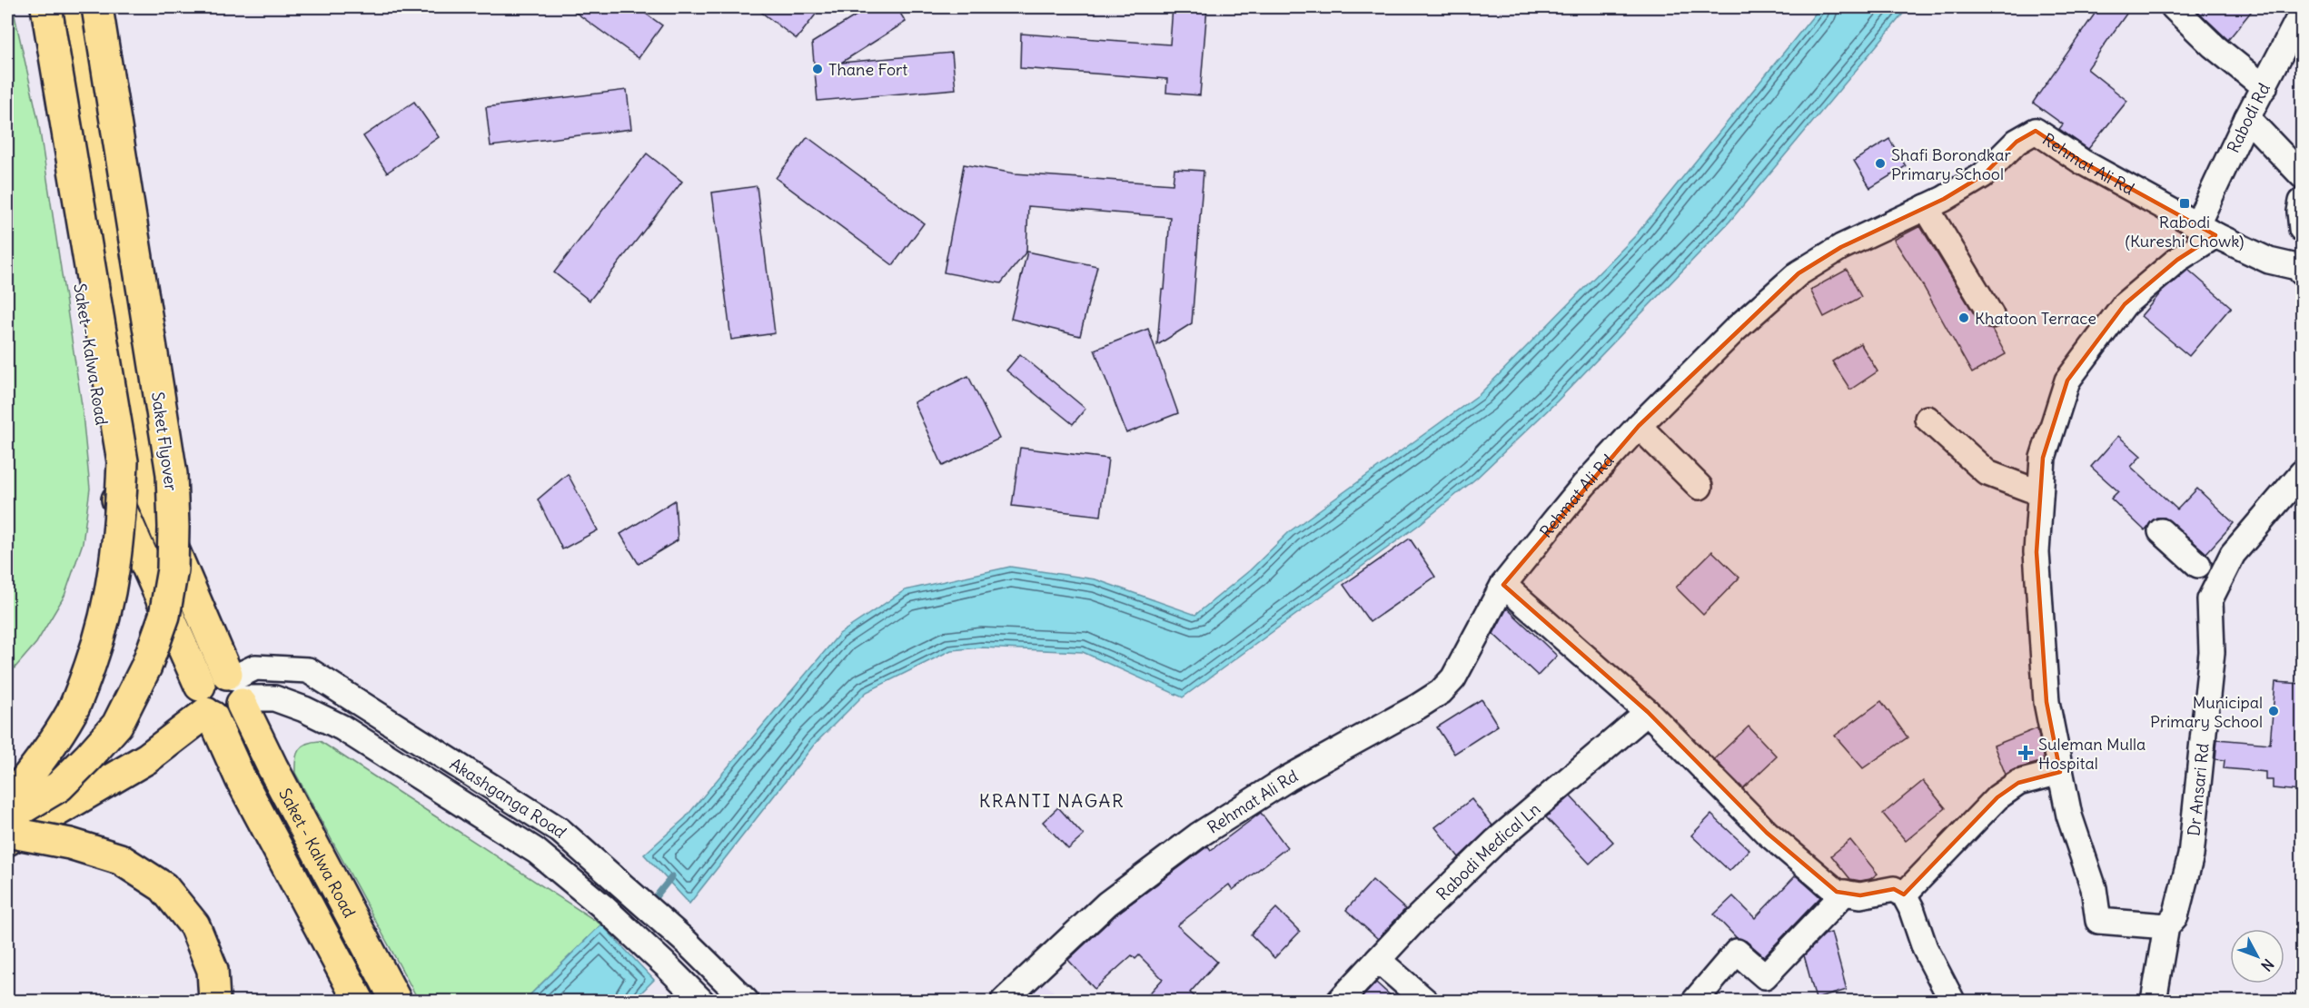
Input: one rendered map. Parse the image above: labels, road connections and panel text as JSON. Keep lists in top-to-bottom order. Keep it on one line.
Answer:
{"streets":{"main road":["Saket - Kalwa Road","Saket Flyover"],"street":["Rabodi Rd","Rehmat Ali Rd","Dr Ansari Rd","Akashganga Road","Rabodi Medical Ln"]},"crossings":[["Rabodi Rd","Rehmat Ali Rd"],["Saket - Kalwa Road","Akashganga Road"]],"districts":["KRANTI NAGAR"],"places":{"other":["Thane Fort","Shafi Borondkar Primary School","Khatoon Terrace","Municipal Primary School"],"transit":["Rabodi (Kureshi Chowk)"],"health":["Suleman Mulla Hospital"]},"north":"bottom right"}
